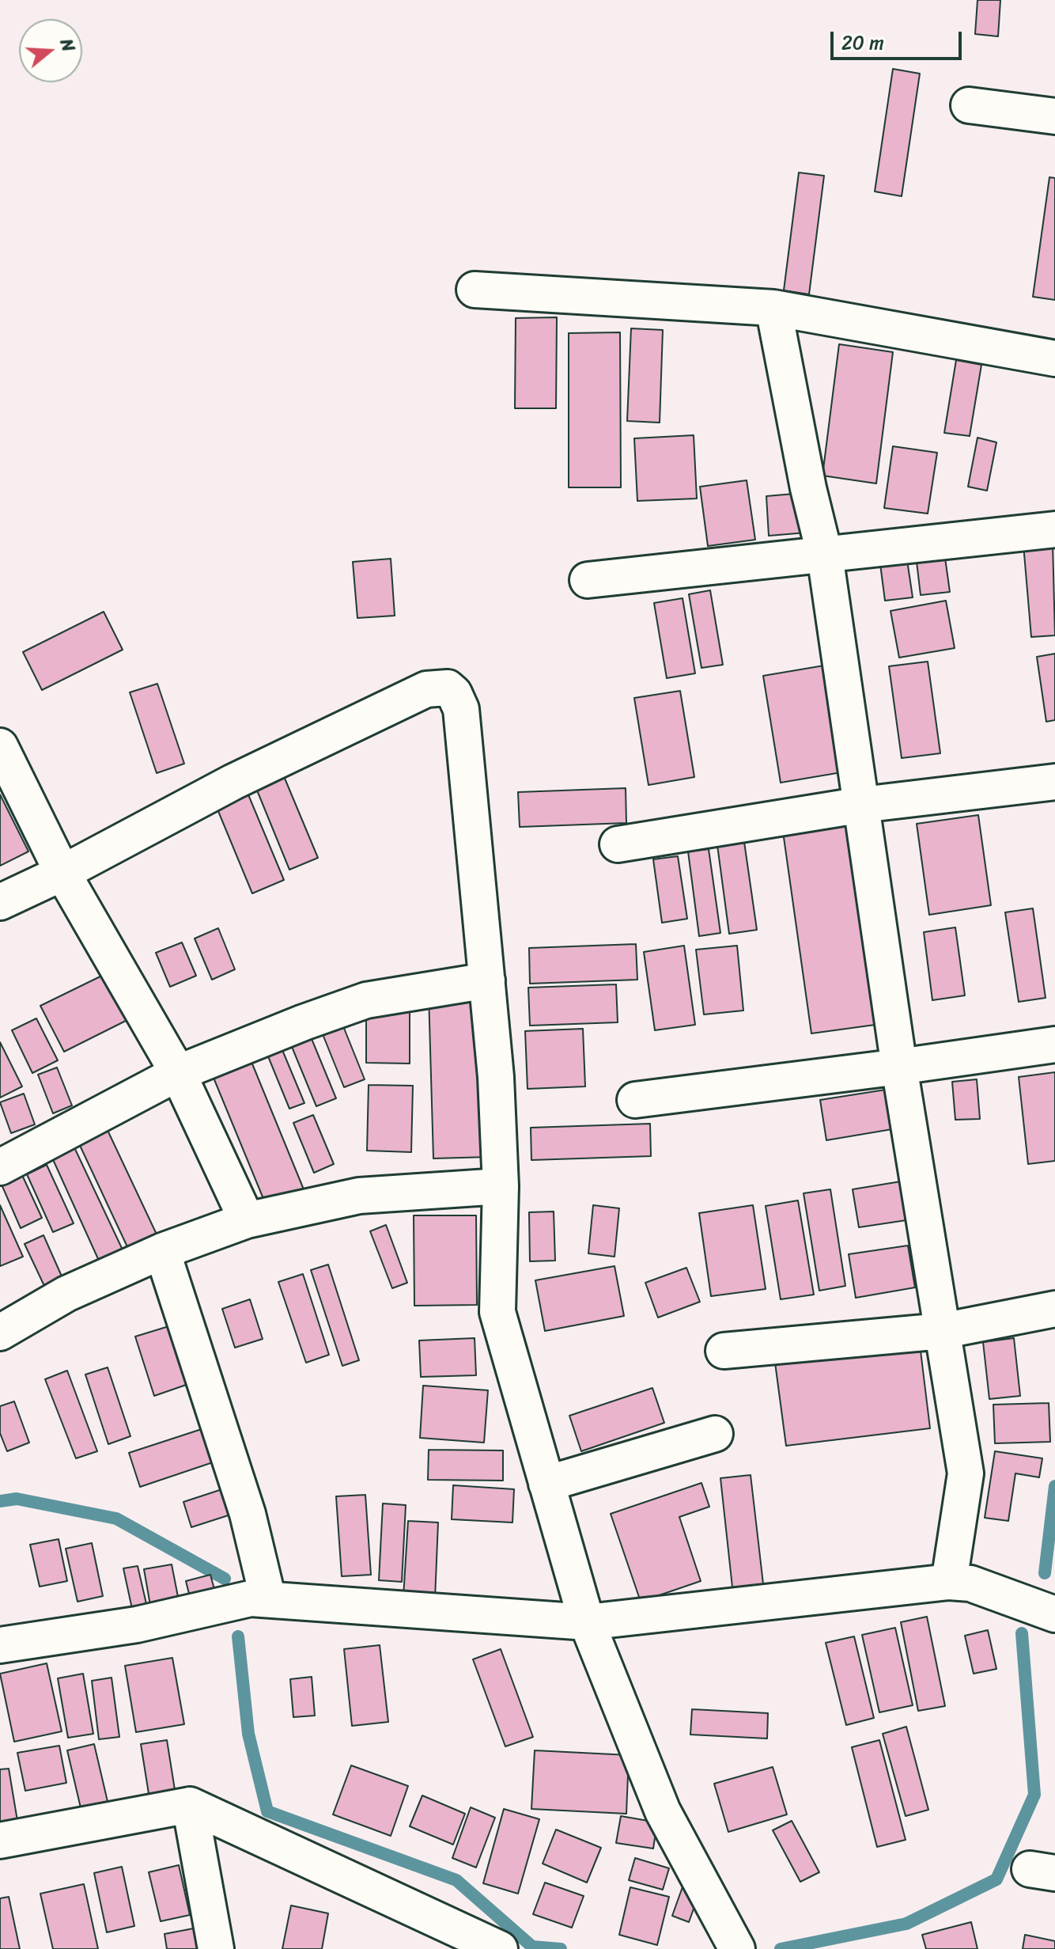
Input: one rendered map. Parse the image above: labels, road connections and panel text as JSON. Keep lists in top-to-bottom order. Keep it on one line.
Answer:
{"scale_bar":"20 m","north":"right"}
